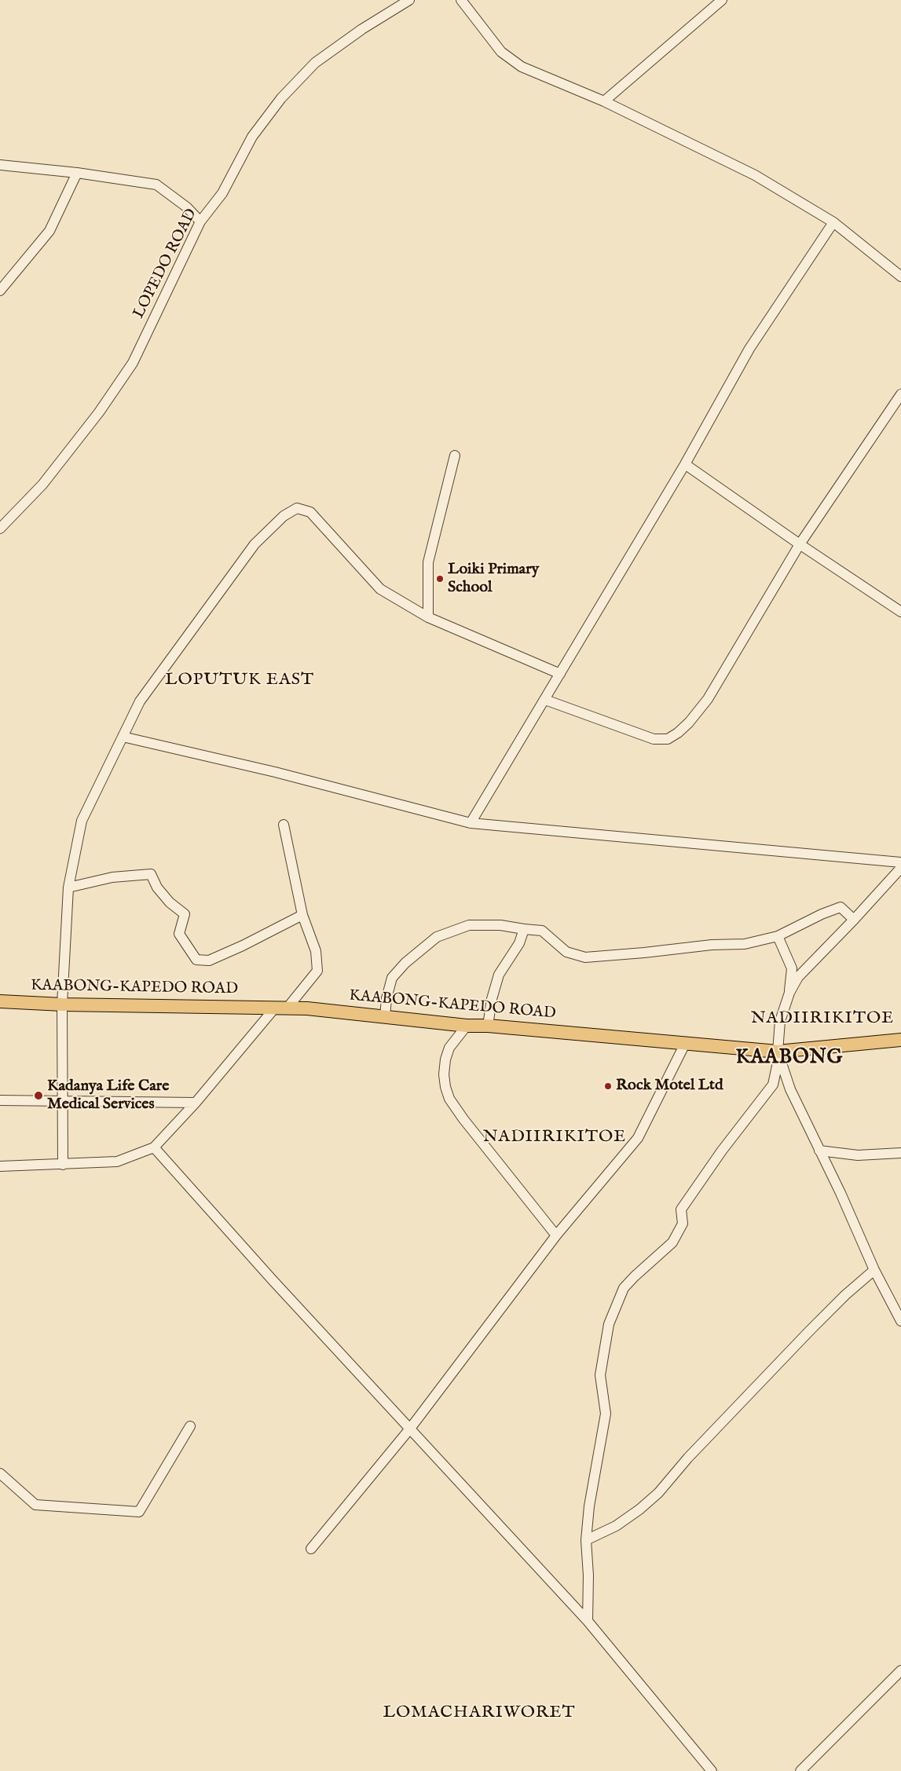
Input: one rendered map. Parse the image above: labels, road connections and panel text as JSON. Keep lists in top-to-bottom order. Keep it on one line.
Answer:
{"streets":{"main road":["KAABONG-KAPEDO ROAD"],"street":["LOPEDO ROAD"]},"districts":["LOPUTUK EAST","NADIIRIKITOE","KAABONG","NADIIRIKITOE","LOMACHARIWORET"],"places":["Loiki Primary School","Rock Motel Ltd","Kadanya Life Care Medical Services"]}
